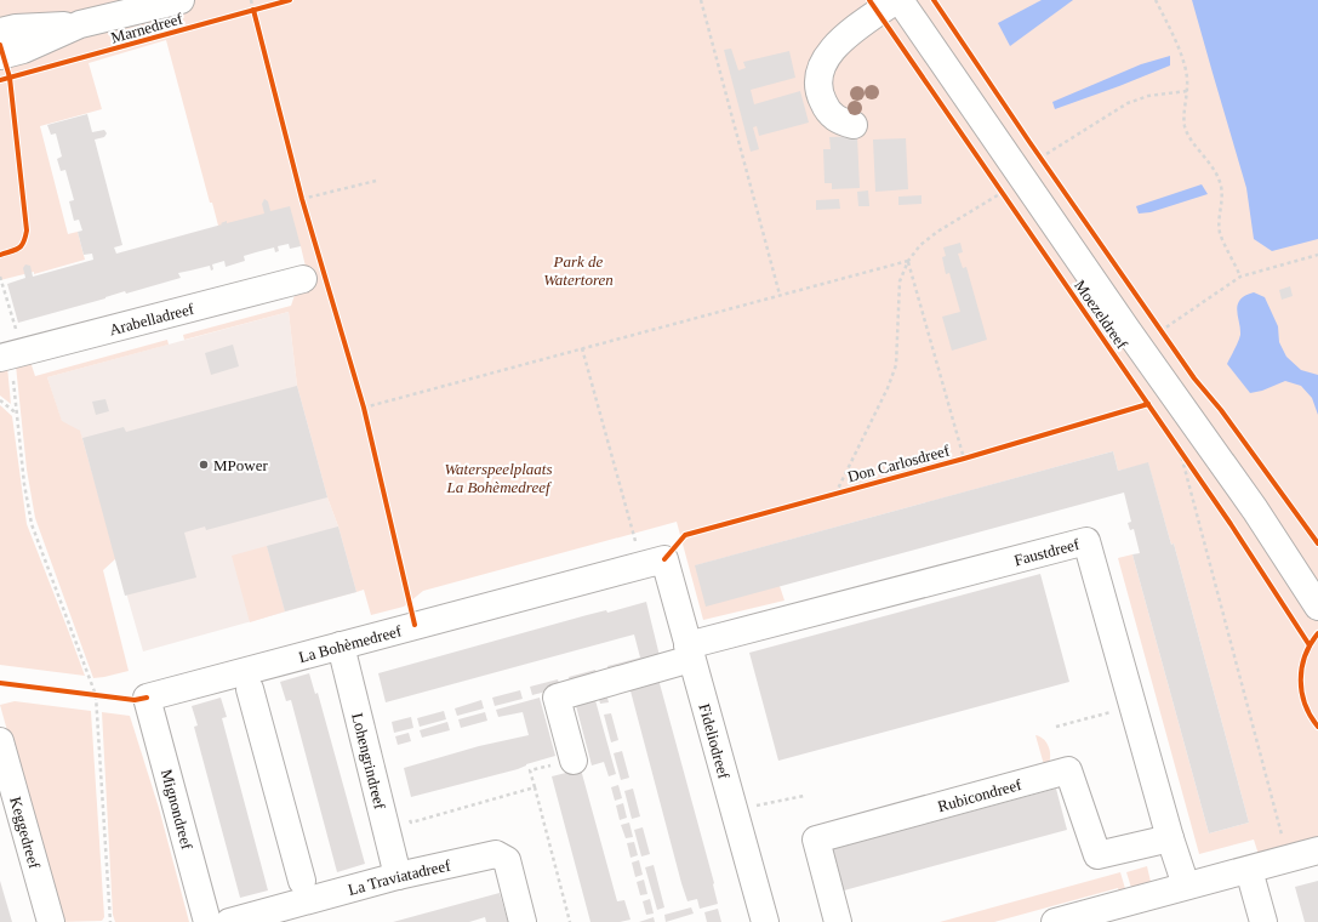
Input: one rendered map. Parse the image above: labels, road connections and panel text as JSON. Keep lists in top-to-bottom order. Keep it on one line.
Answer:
{"streets":{"street":["Marnedreef","Moezeldreef","Arabelladreef","Faustdreef","La Bohèmedreef","Fideliodreef","Lohengrindreef","Rubicondreef","Mignondreef","Keggedreef","La Traviatadreef"],"cycle path":["Don Carlosdreef"]},"crossings":[["Faustdreef","Fideliodreef"],["Faustdreef","Rubicondreef"],["La Bohèmedreef","Fideliodreef"],["La Bohèmedreef","Lohengrindreef"],["La Bohèmedreef","Mignondreef"],["Lohengrindreef","La Traviatadreef"]],"parks":["Park de Watertoren","Waterspeelplaats La Bohèmedreef"],"places":["MPower"]}
